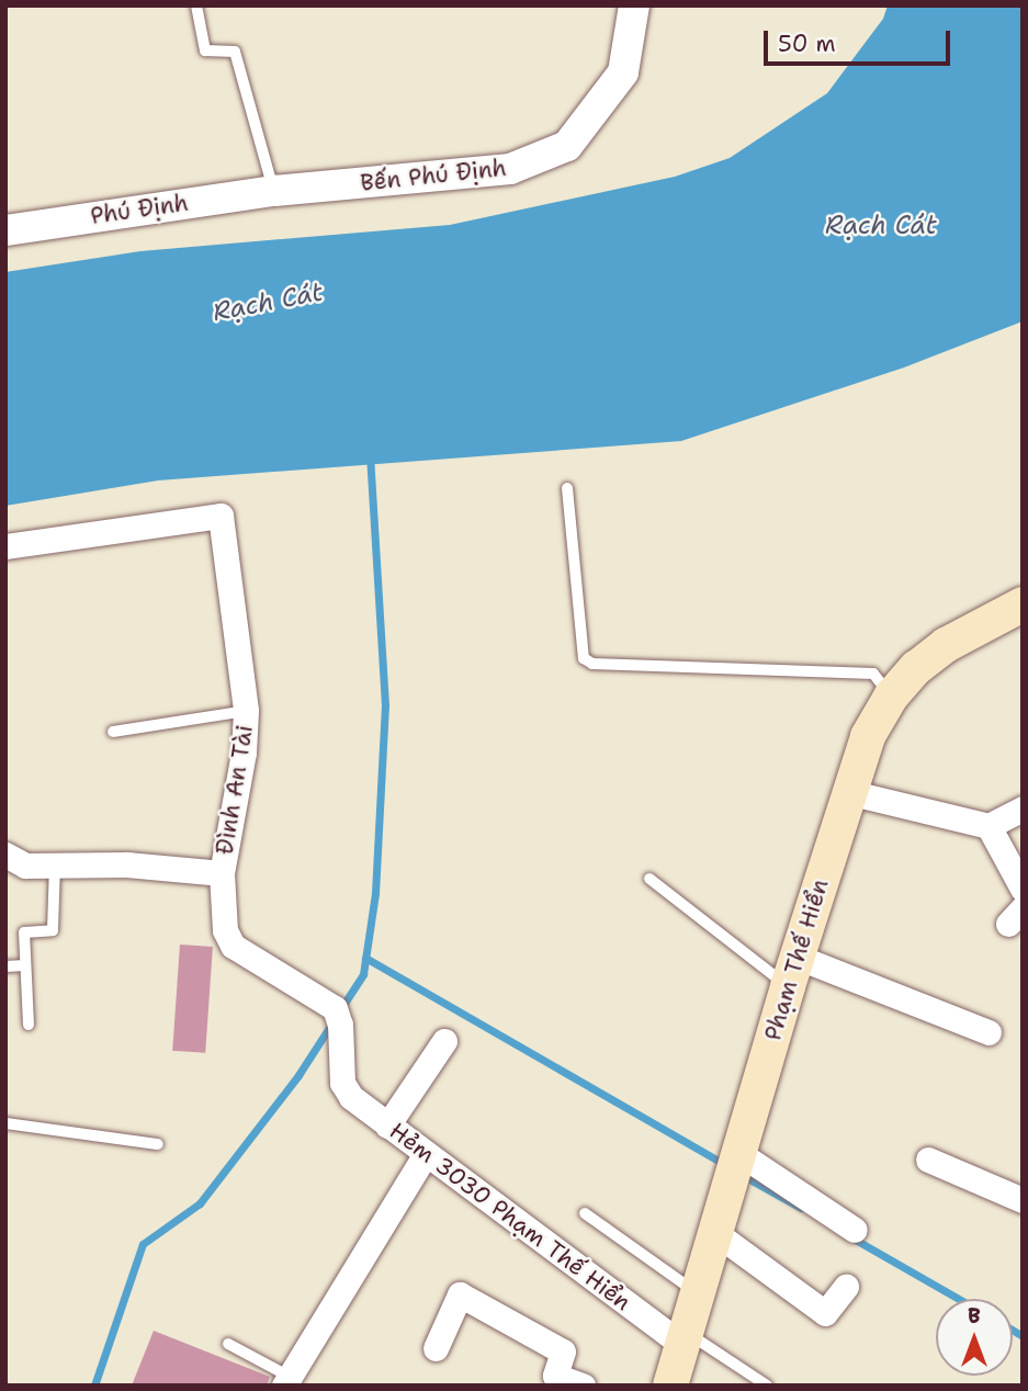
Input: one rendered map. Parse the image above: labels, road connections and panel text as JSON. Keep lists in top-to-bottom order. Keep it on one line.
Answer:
{"streets":{"main road":["Phạm Thế Hiển"],"street":["Bến Phú Định","Phú Định","Đình An Tài","Hẻm 3030 Phạm Thế Hiển"]},"crossings":[["Bến Phú Định","Phú Định"],["Đình An Tài","Hẻm 3030 Phạm Thế Hiển"],["Phạm Thế Hiển","Hẻm 3030 Phạm Thế Hiển"]],"water":["Rạch Cát"],"scale_bar":"50 m","north":"top"}
